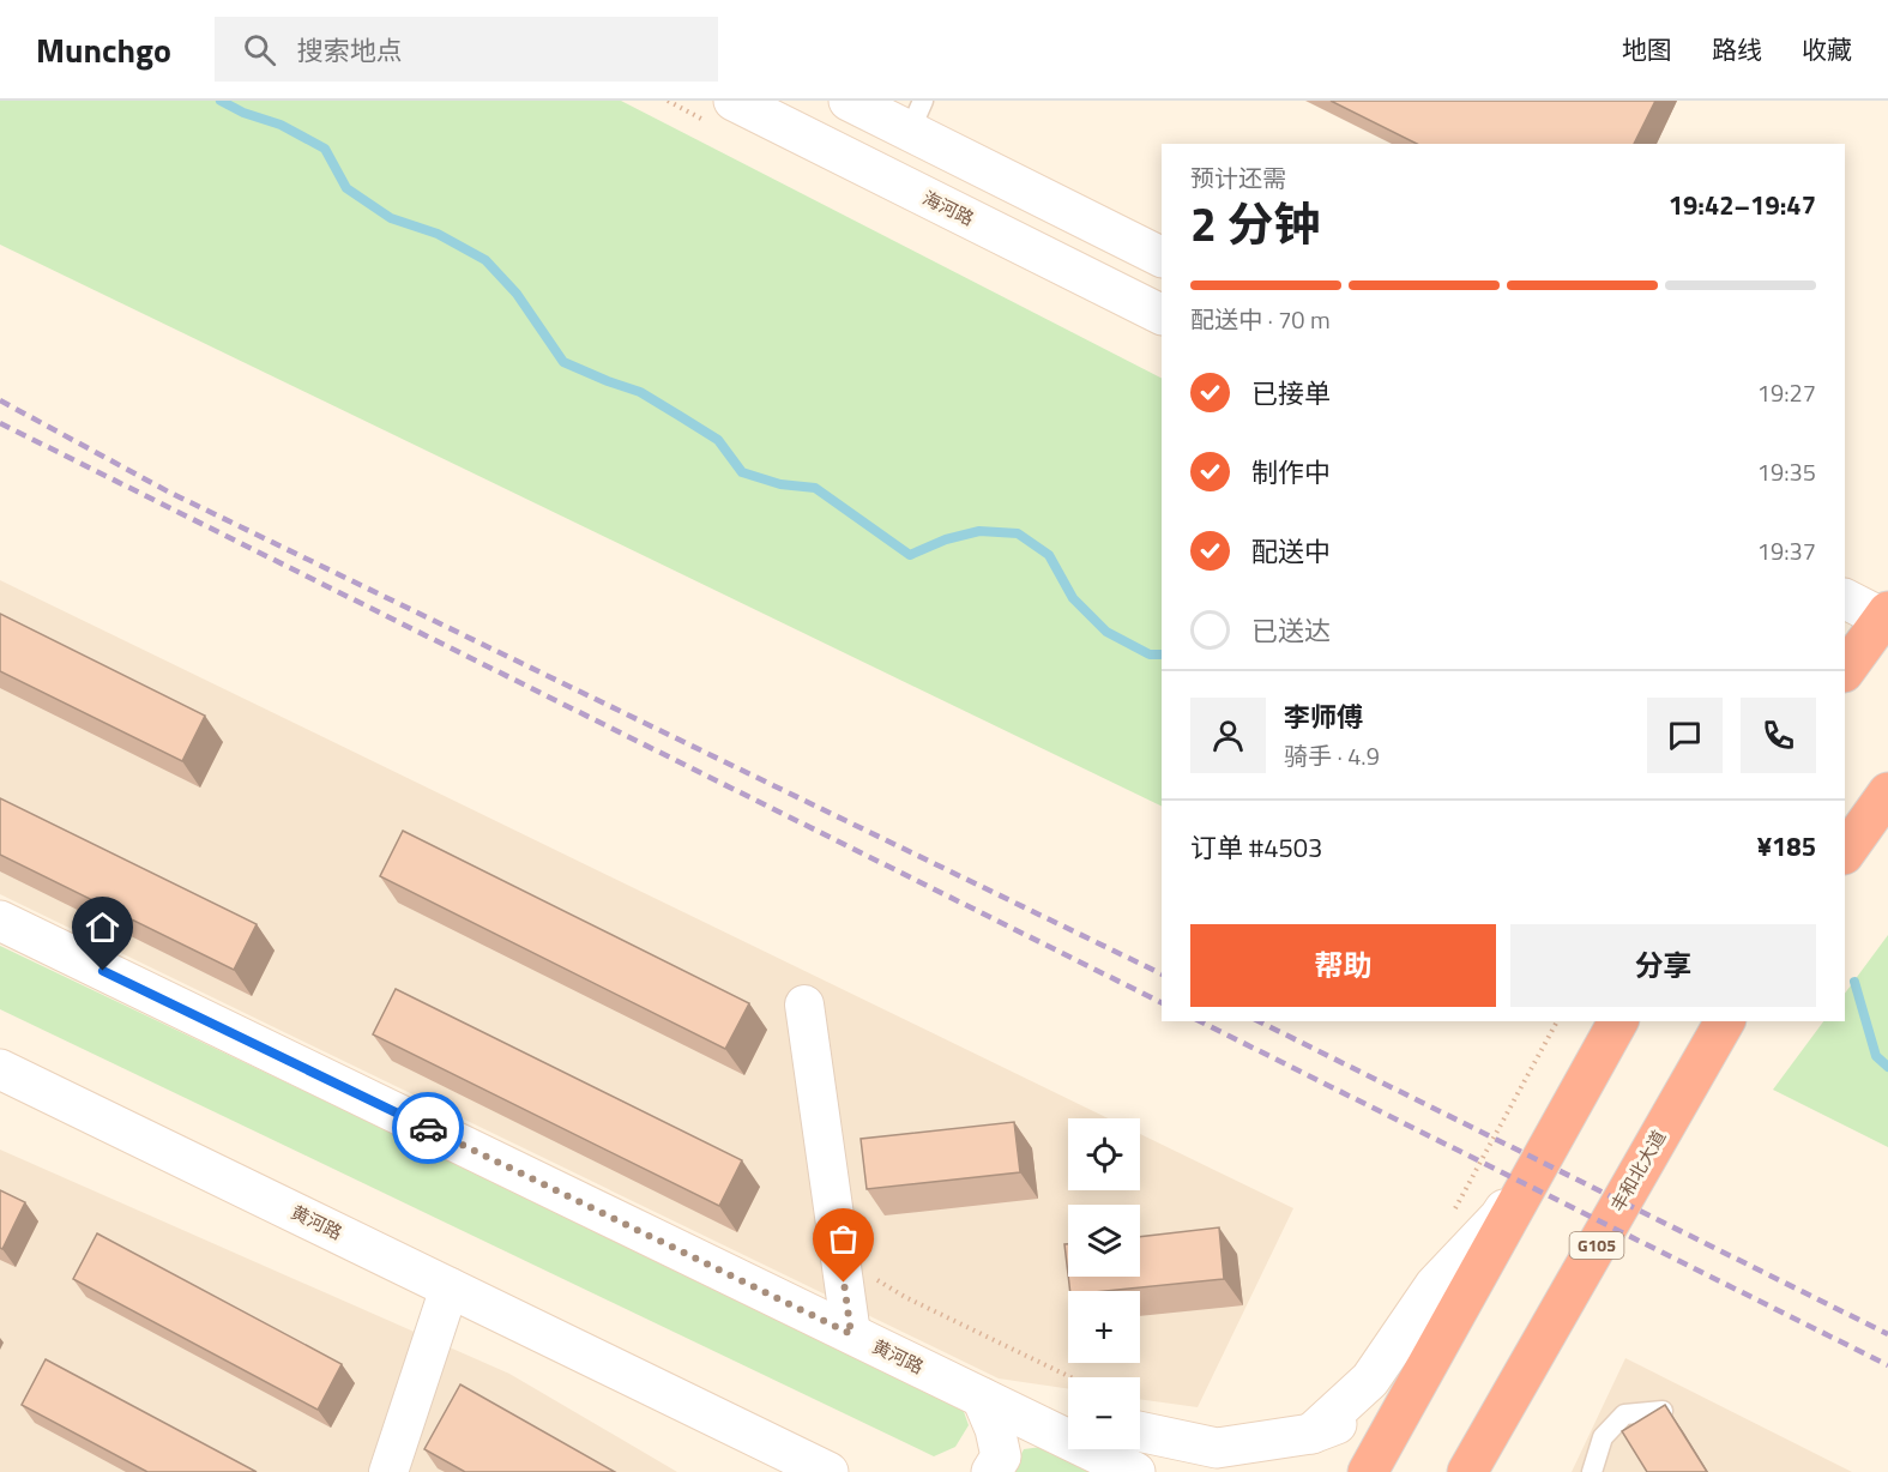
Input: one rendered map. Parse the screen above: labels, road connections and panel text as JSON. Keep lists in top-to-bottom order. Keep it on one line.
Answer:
{"streets":{"highway":["丰和北大道","G105"],"main road":["海河路","黄河路"]},"page":{"header":"Munchgo","search":"搜索地点","nav":["地图","路线","收藏"],"heading":["2 分钟","预计还需","19:42–19:47"],"panel":["李师傅","骑手 · 4.9","订单 #4503","¥185"],"bar":"配送中 · 70 m","list":[["已接单","19:27"],["制作中","19:35"],["配送中","19:37"],"已送达"],"buttons":["帮助","分享"],"map_buttons":["+","−"]}}
